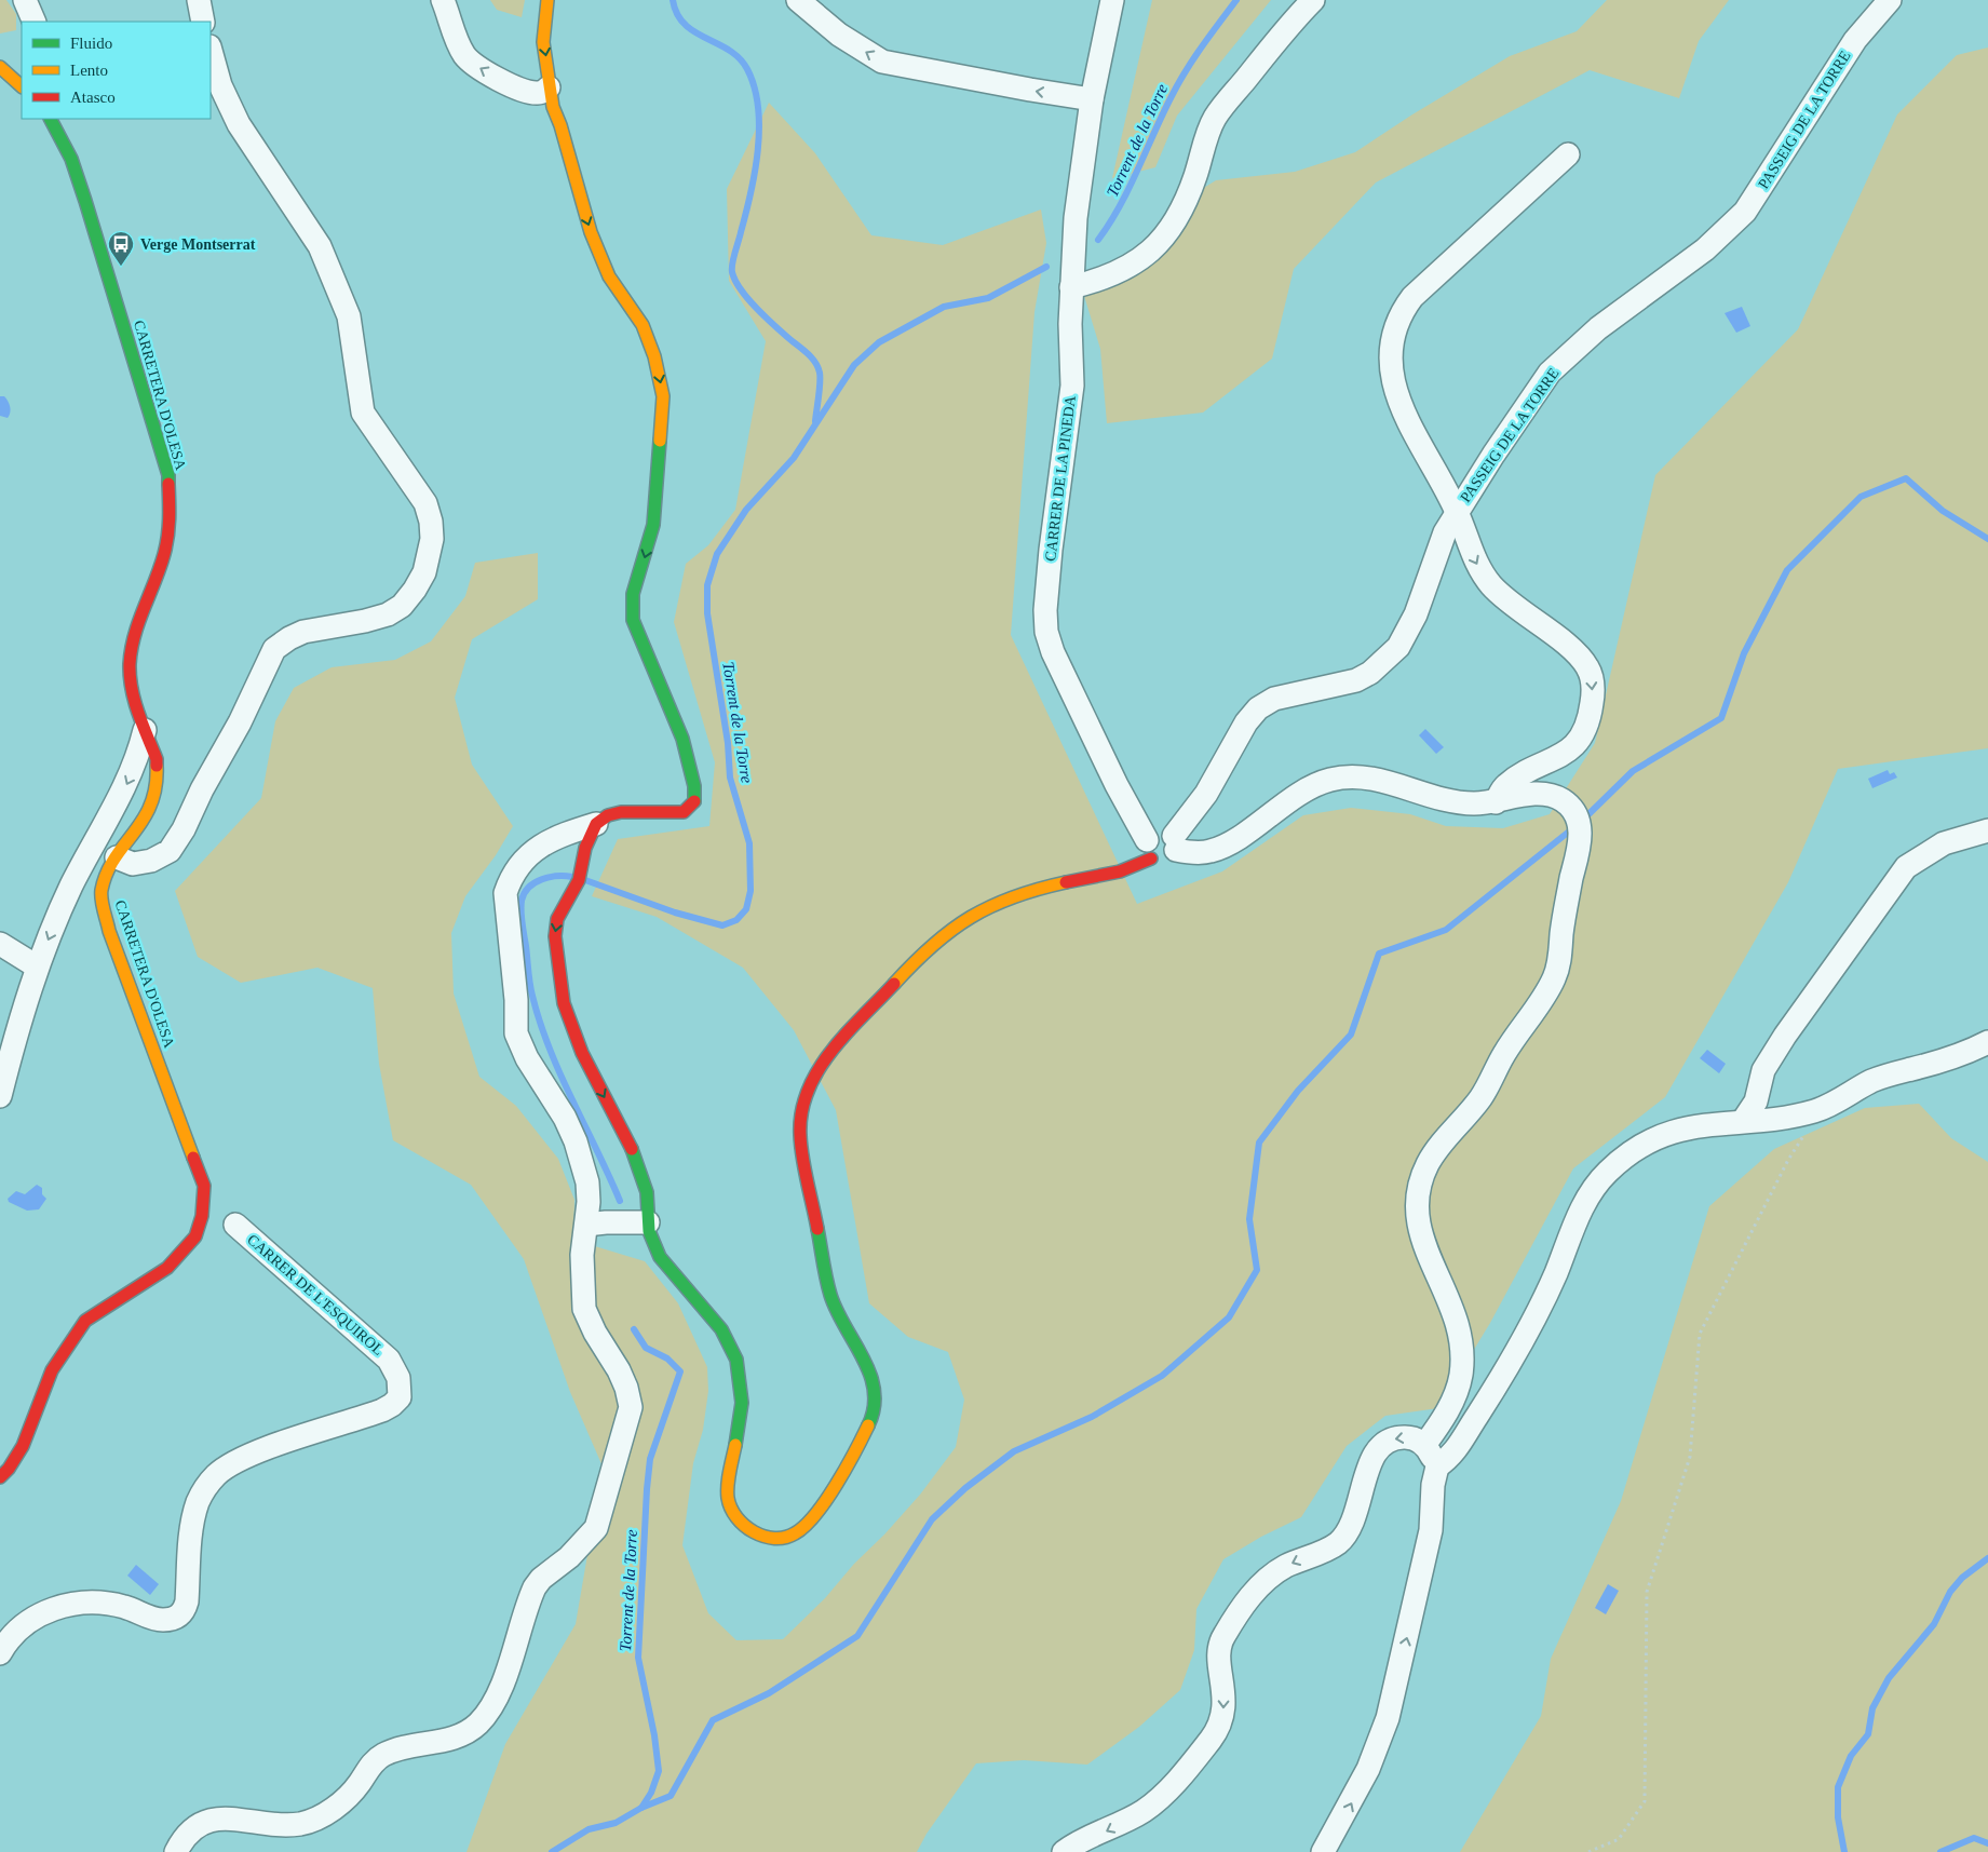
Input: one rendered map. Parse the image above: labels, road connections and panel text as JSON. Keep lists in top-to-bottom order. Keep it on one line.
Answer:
{"streets":{"street":["PASSEIG DE LA TORRE","CARRETERA D'OLESA","CARRER DE LA PINEDA","CARRER DE L'ESQUIROL"]},"water":["Torrent de la Torre"],"places":{"bus stop":["Verge Montserrat"]},"legend":["Fluido","Lento","Atasco"]}
